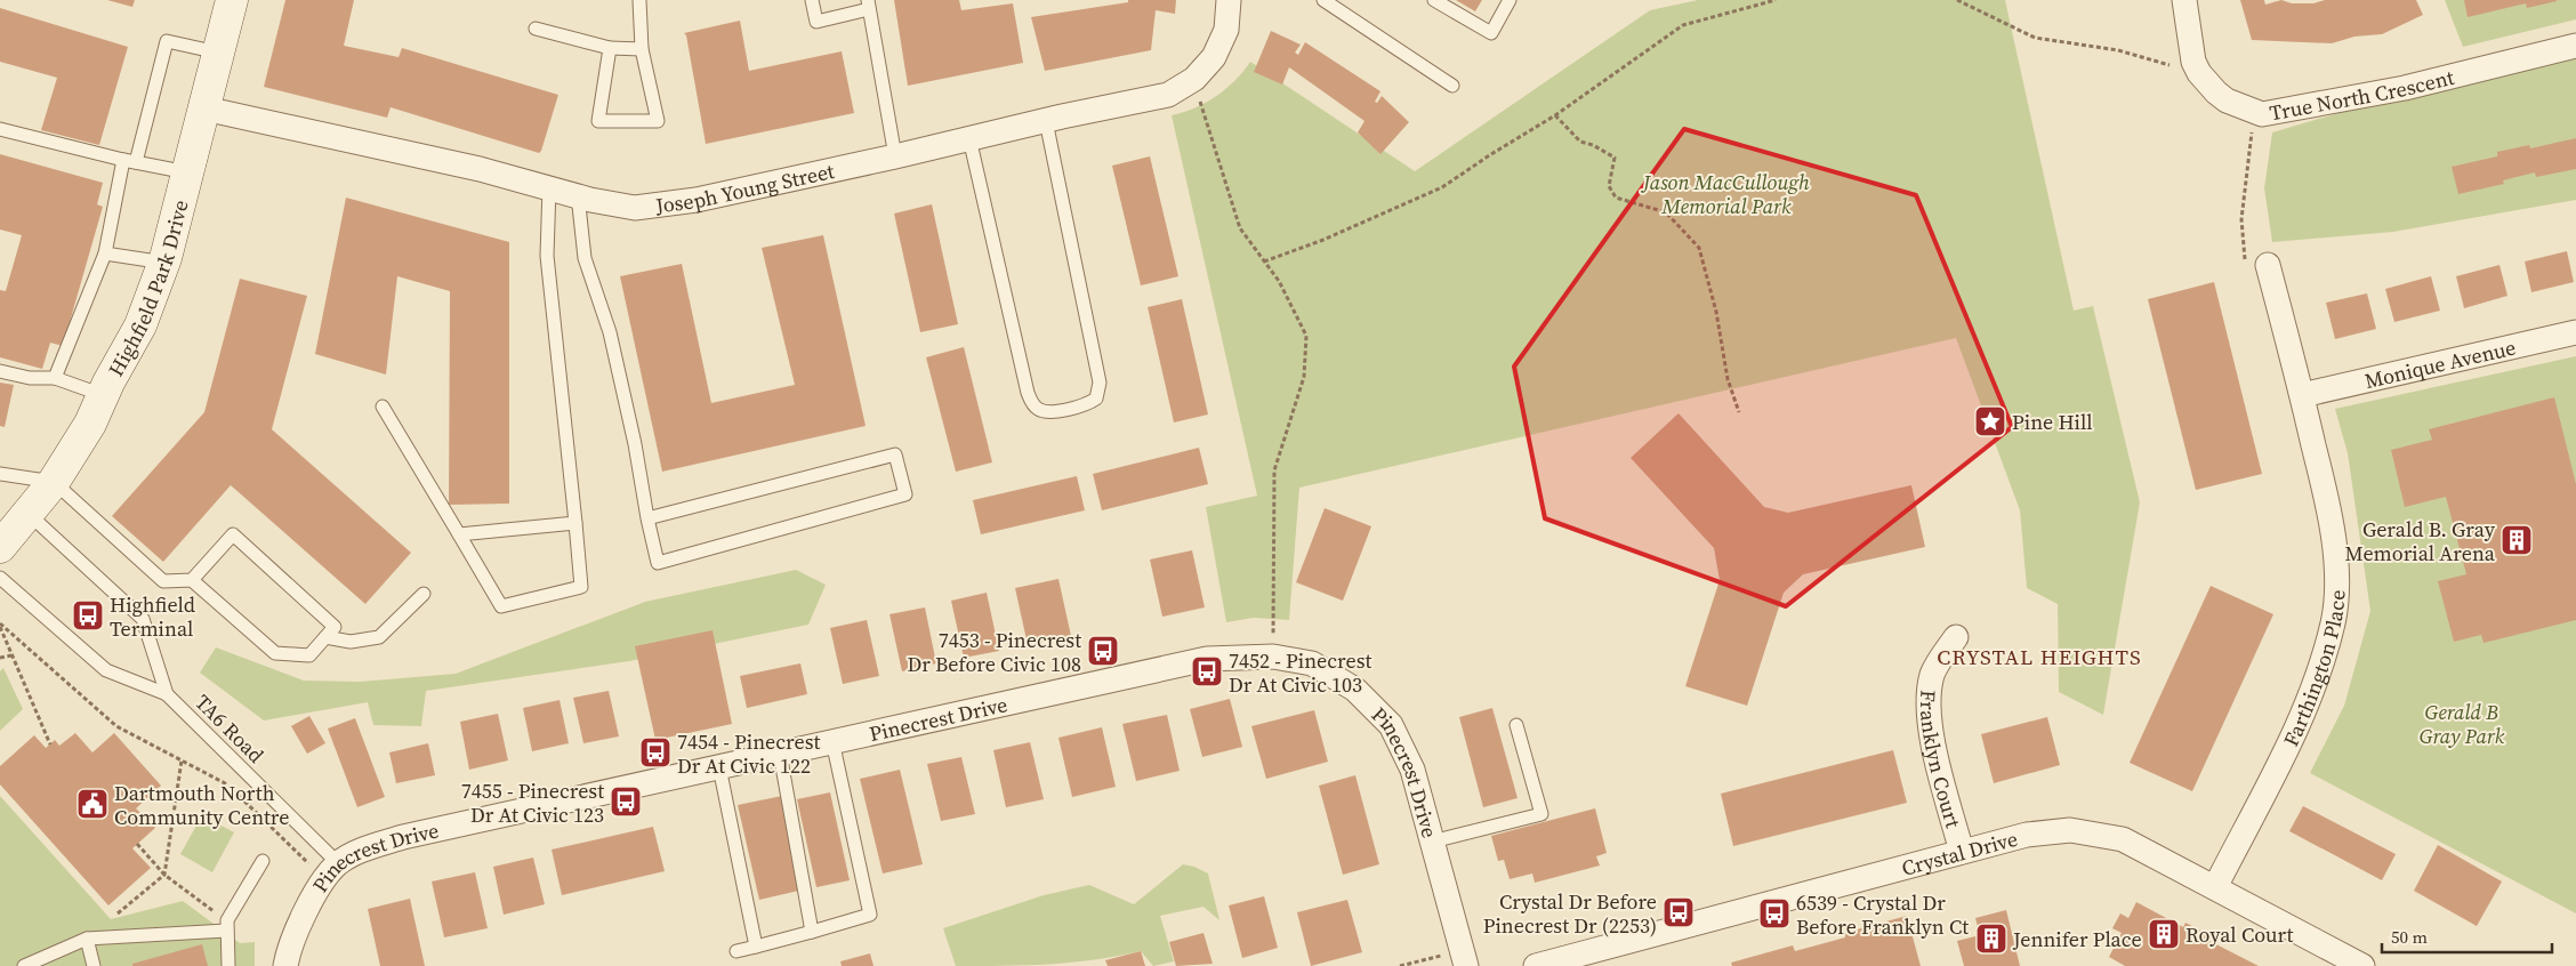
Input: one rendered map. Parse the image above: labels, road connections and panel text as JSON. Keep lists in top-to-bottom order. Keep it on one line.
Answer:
{"streets":{"street":["True North Crescent","Joseph Young Street","Highfield Park Drive","Monique Avenue","Farthington Place","Pinecrest Drive","Franklyn Court","Crystal Drive"],"lane":["TA6 Road"]},"crossings":[["Joseph Young Street","Highfield Park Drive"],["Highfield Park Drive","TA6 Road"],["Monique Avenue","Farthington Place"],["Farthington Place","Crystal Drive"],["Pinecrest Drive","TA6 Road"],["Franklyn Court","Crystal Drive"]],"districts":["CRYSTAL HEIGHTS"],"parks":["Jason MacCullough Memorial Park","Gerald B Gray Park"],"places":{"place":["Pine Hill"],"building":["Gerald B. Gray Memorial Arena","Royal Court","Jennifer Place"],"bus stop":["Highfield Terminal","7453 - Pinecrest Dr Before Civic 108","7452 - Pinecrest Dr At Civic 103","7454 - Pinecrest Dr At Civic 122","7455 - Pinecrest Dr At Civic 123","Crystal Dr Before Pinecrest Dr (2253)","6539 - Crystal Dr Before Franklyn Ct"],"public building":["Dartmouth North Community Centre"]},"scale_bar":"50 m"}
